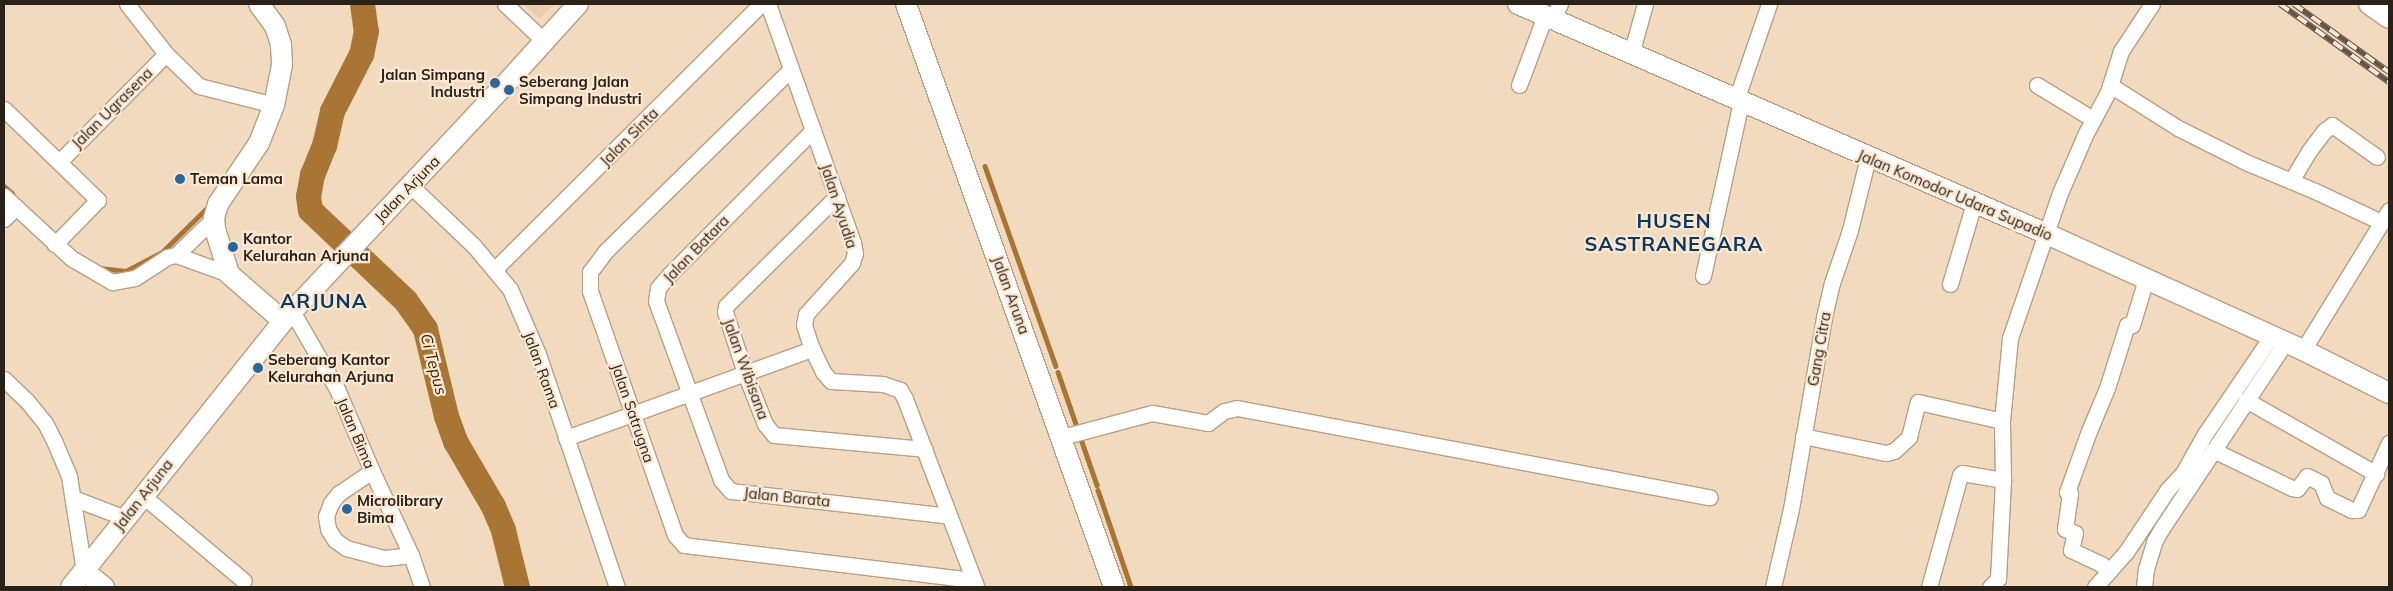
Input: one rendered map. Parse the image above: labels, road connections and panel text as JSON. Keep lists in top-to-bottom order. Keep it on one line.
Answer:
{"streets":{"street":["Jalan Ugrasena","Jalan Sinta","Jalan Arjuna","Jalan Komodor Udara Supadio","Jalan Ayudia","Jalan Batara","Jalan Aruna","Gang Citra","Jalan Wibisana","Jalan Rama","Jalan Satrugna","Jalan Bima","Jalan Barata"]},"crossings":[["Jalan Sinta","Jalan Rama"],["Jalan Arjuna","Jalan Rama"],["Jalan Arjuna","Jalan Bima"],["Jalan Komodor Udara Supadio","Gang Citra"],["Jalan Ayudia","Jalan Batara"],["Jalan Ayudia","Jalan Wibisana"],["Jalan Ayudia","Jalan Satrugna"],["Jalan Ayudia","Jalan Barata"],["Jalan Batara","Jalan Barata"]],"districts":["HUSEN SASTRANEGARA","ARJUNA"],"water":["Ci Tepus"],"places":["Jalan Simpang Industri","Seberang Jalan Simpang Industri","Teman Lama","Kantor Kelurahan Arjuna","Seberang Kantor Kelurahan Arjuna","Microlibrary Bima"]}
